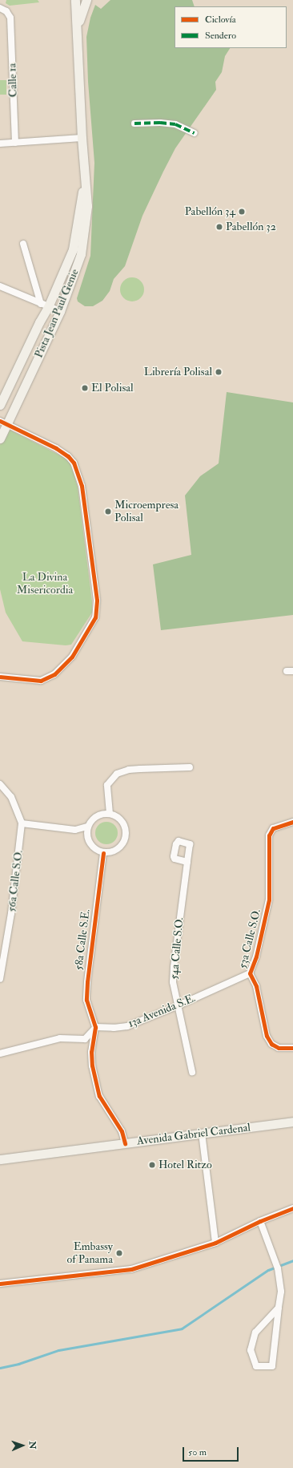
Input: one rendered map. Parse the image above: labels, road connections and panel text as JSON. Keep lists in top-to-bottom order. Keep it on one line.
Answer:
{"streets":{"main road":["Pista Jean Paul Genie","Avenida Gabriel Cardenal"],"street":["Calle 1a","56a Calle S.O.","53a Calle S.O.","58a Calle S.E.","54a Calle S.O.","13a Avenida S.E."]},"crossings":[["53a Calle S.O.","13a Avenida S.E."],["58a Calle S.E.","13a Avenida S.E."],["54a Calle S.O.","13a Avenida S.E."]],"parks":["La Divina Misericordia"],"places":["Pabellón 34","Pabellón 32","Librería Polisal","El Polisal","Microempresa Polisal","Hotel Ritzo","Embassy of Panama"],"legend":["Ciclovía","Sendero"],"scale_bar":"50 m","north":"right"}
